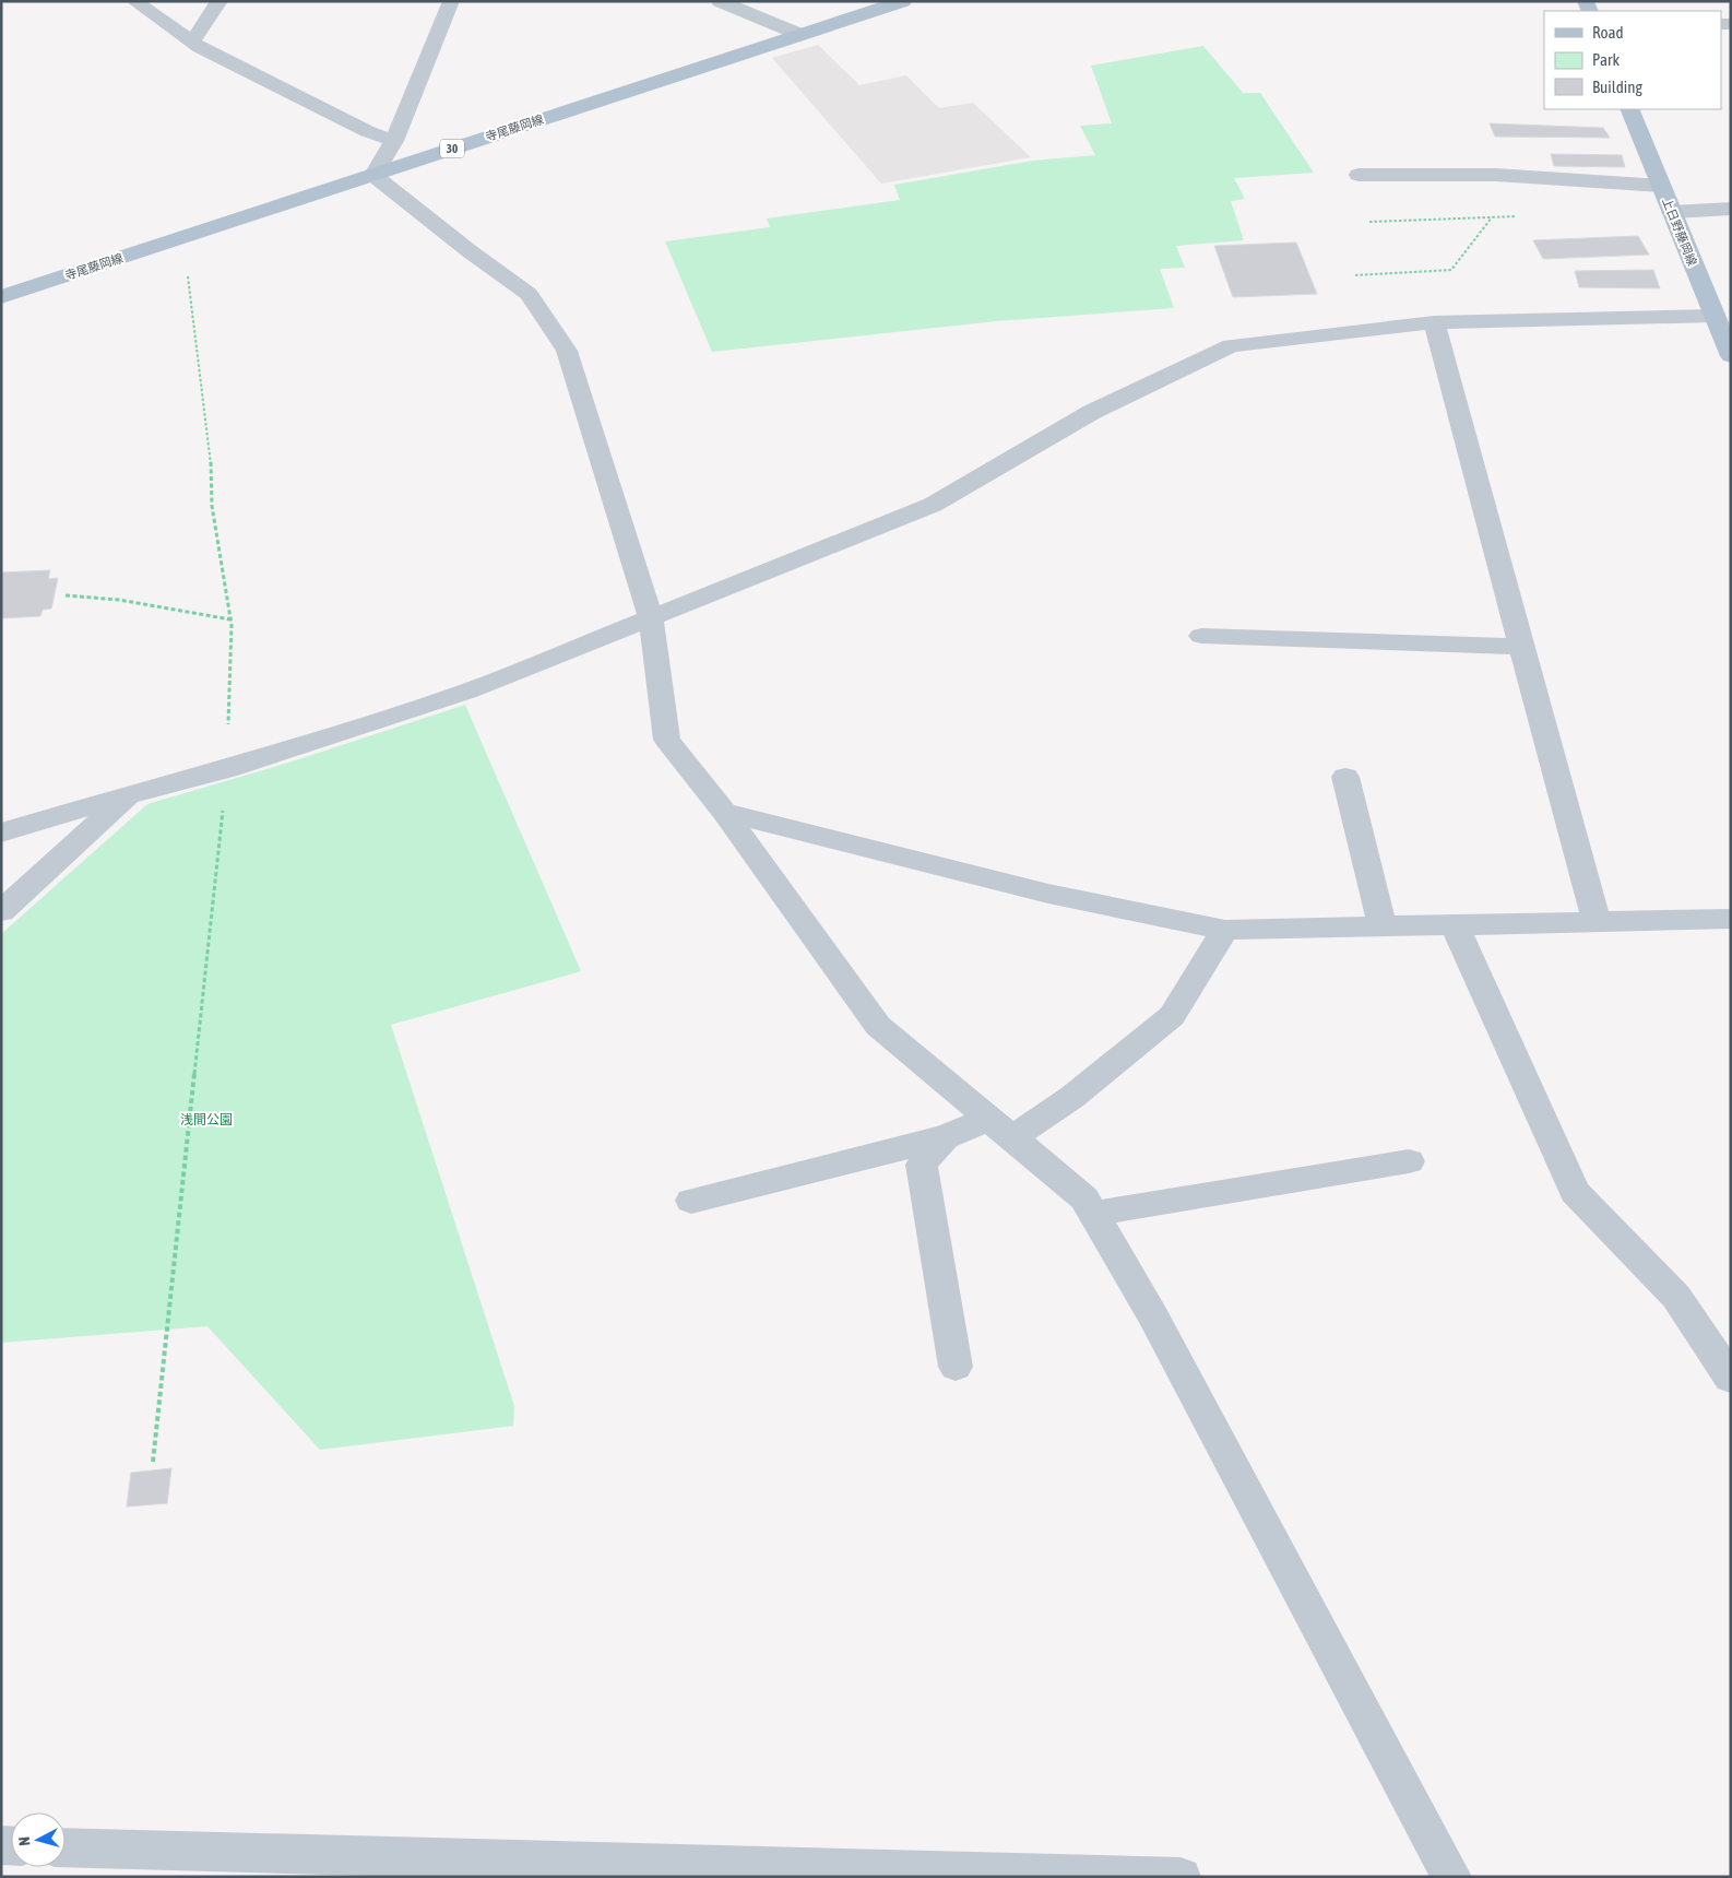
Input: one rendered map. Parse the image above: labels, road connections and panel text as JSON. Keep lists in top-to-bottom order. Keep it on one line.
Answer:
{"streets":{"main road":["寺尾藤岡線","30","上日野藤岡線"]},"parks":["浅間公園"],"legend":["Road","Park","Building"],"north":"left"}
